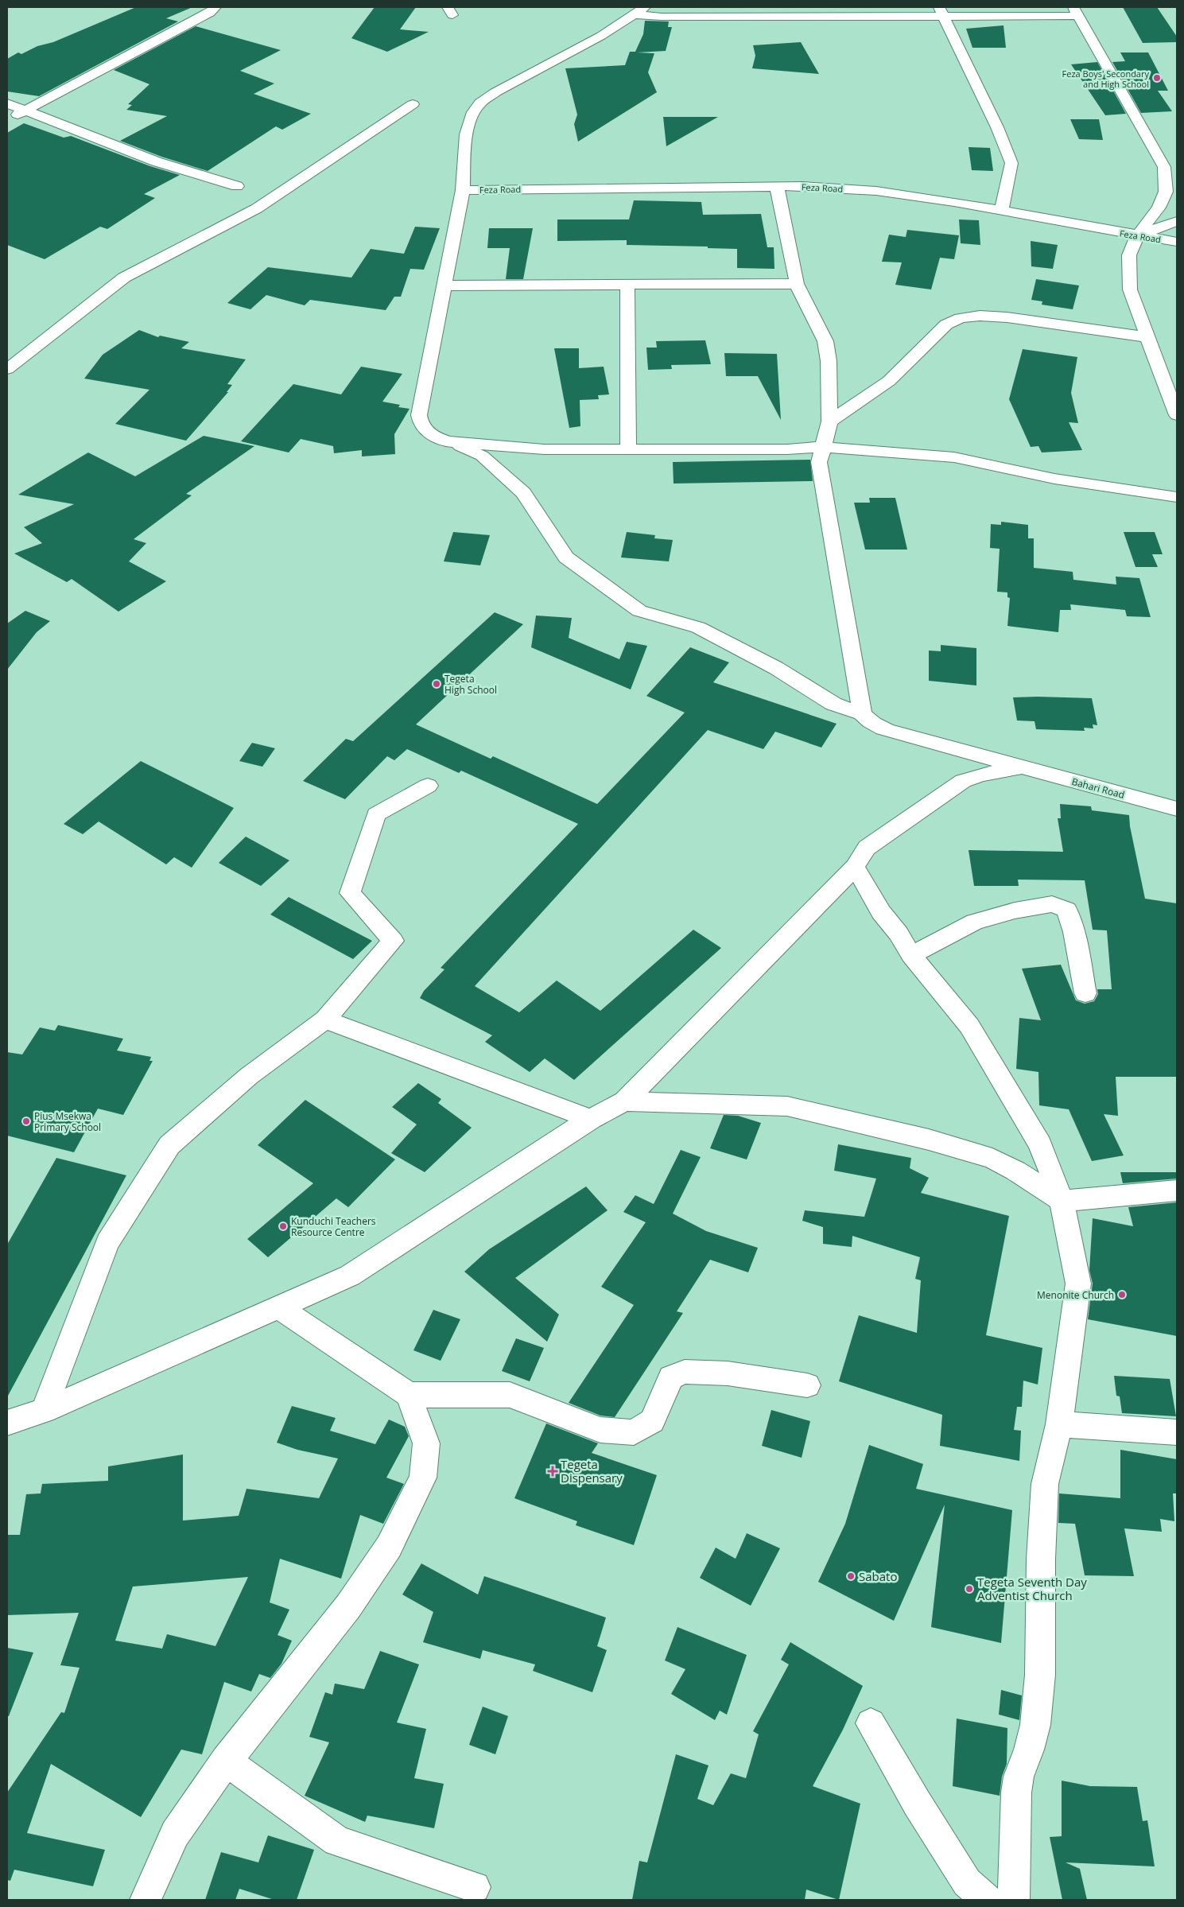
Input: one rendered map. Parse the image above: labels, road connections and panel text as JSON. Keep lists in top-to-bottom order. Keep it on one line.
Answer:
{"streets":{"street":["Feza Road","Bahari Road"]},"places":{"other":["Feza Boys' Secondary and High School","Tegeta High School","Pius Msekwa Primary School","Kunduchi Teachers Resource Centre","Menonite Church","Sabato","Tegeta Seventh Day Adventist Church"],"health":["Tegeta Dispensary"]}}
